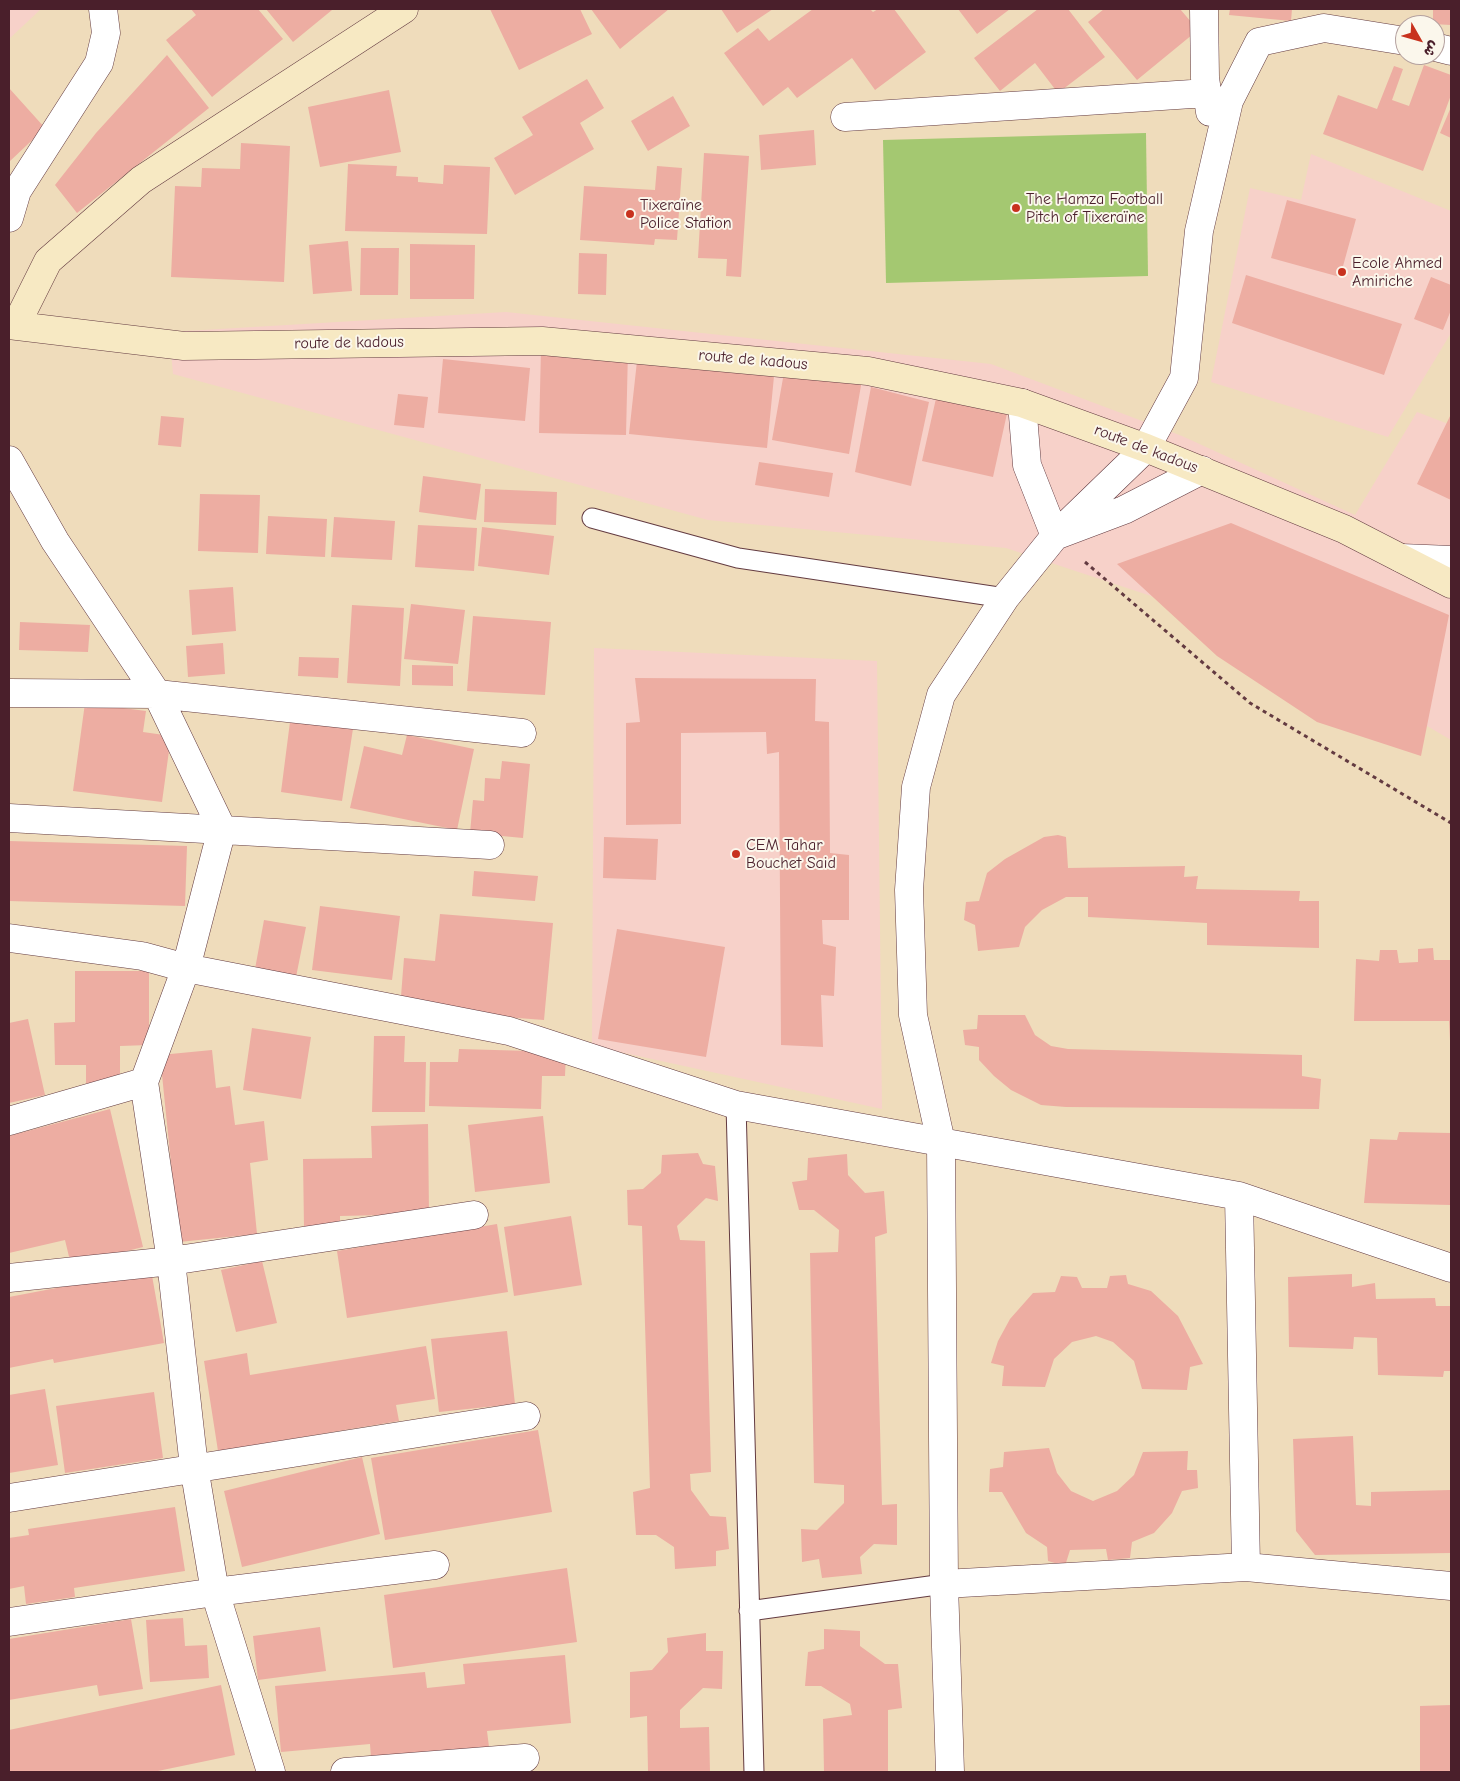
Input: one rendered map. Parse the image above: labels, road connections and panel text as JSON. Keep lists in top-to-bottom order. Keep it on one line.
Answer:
{"streets":{"main road":["route de kadous"]},"places":["The Hamza Football Pitch of Tixeraïne","Tixeraïne Police Station","Ecole Ahmed Amiriche","CEM Tahar Bouchet Said"],"north":"bottom right"}
